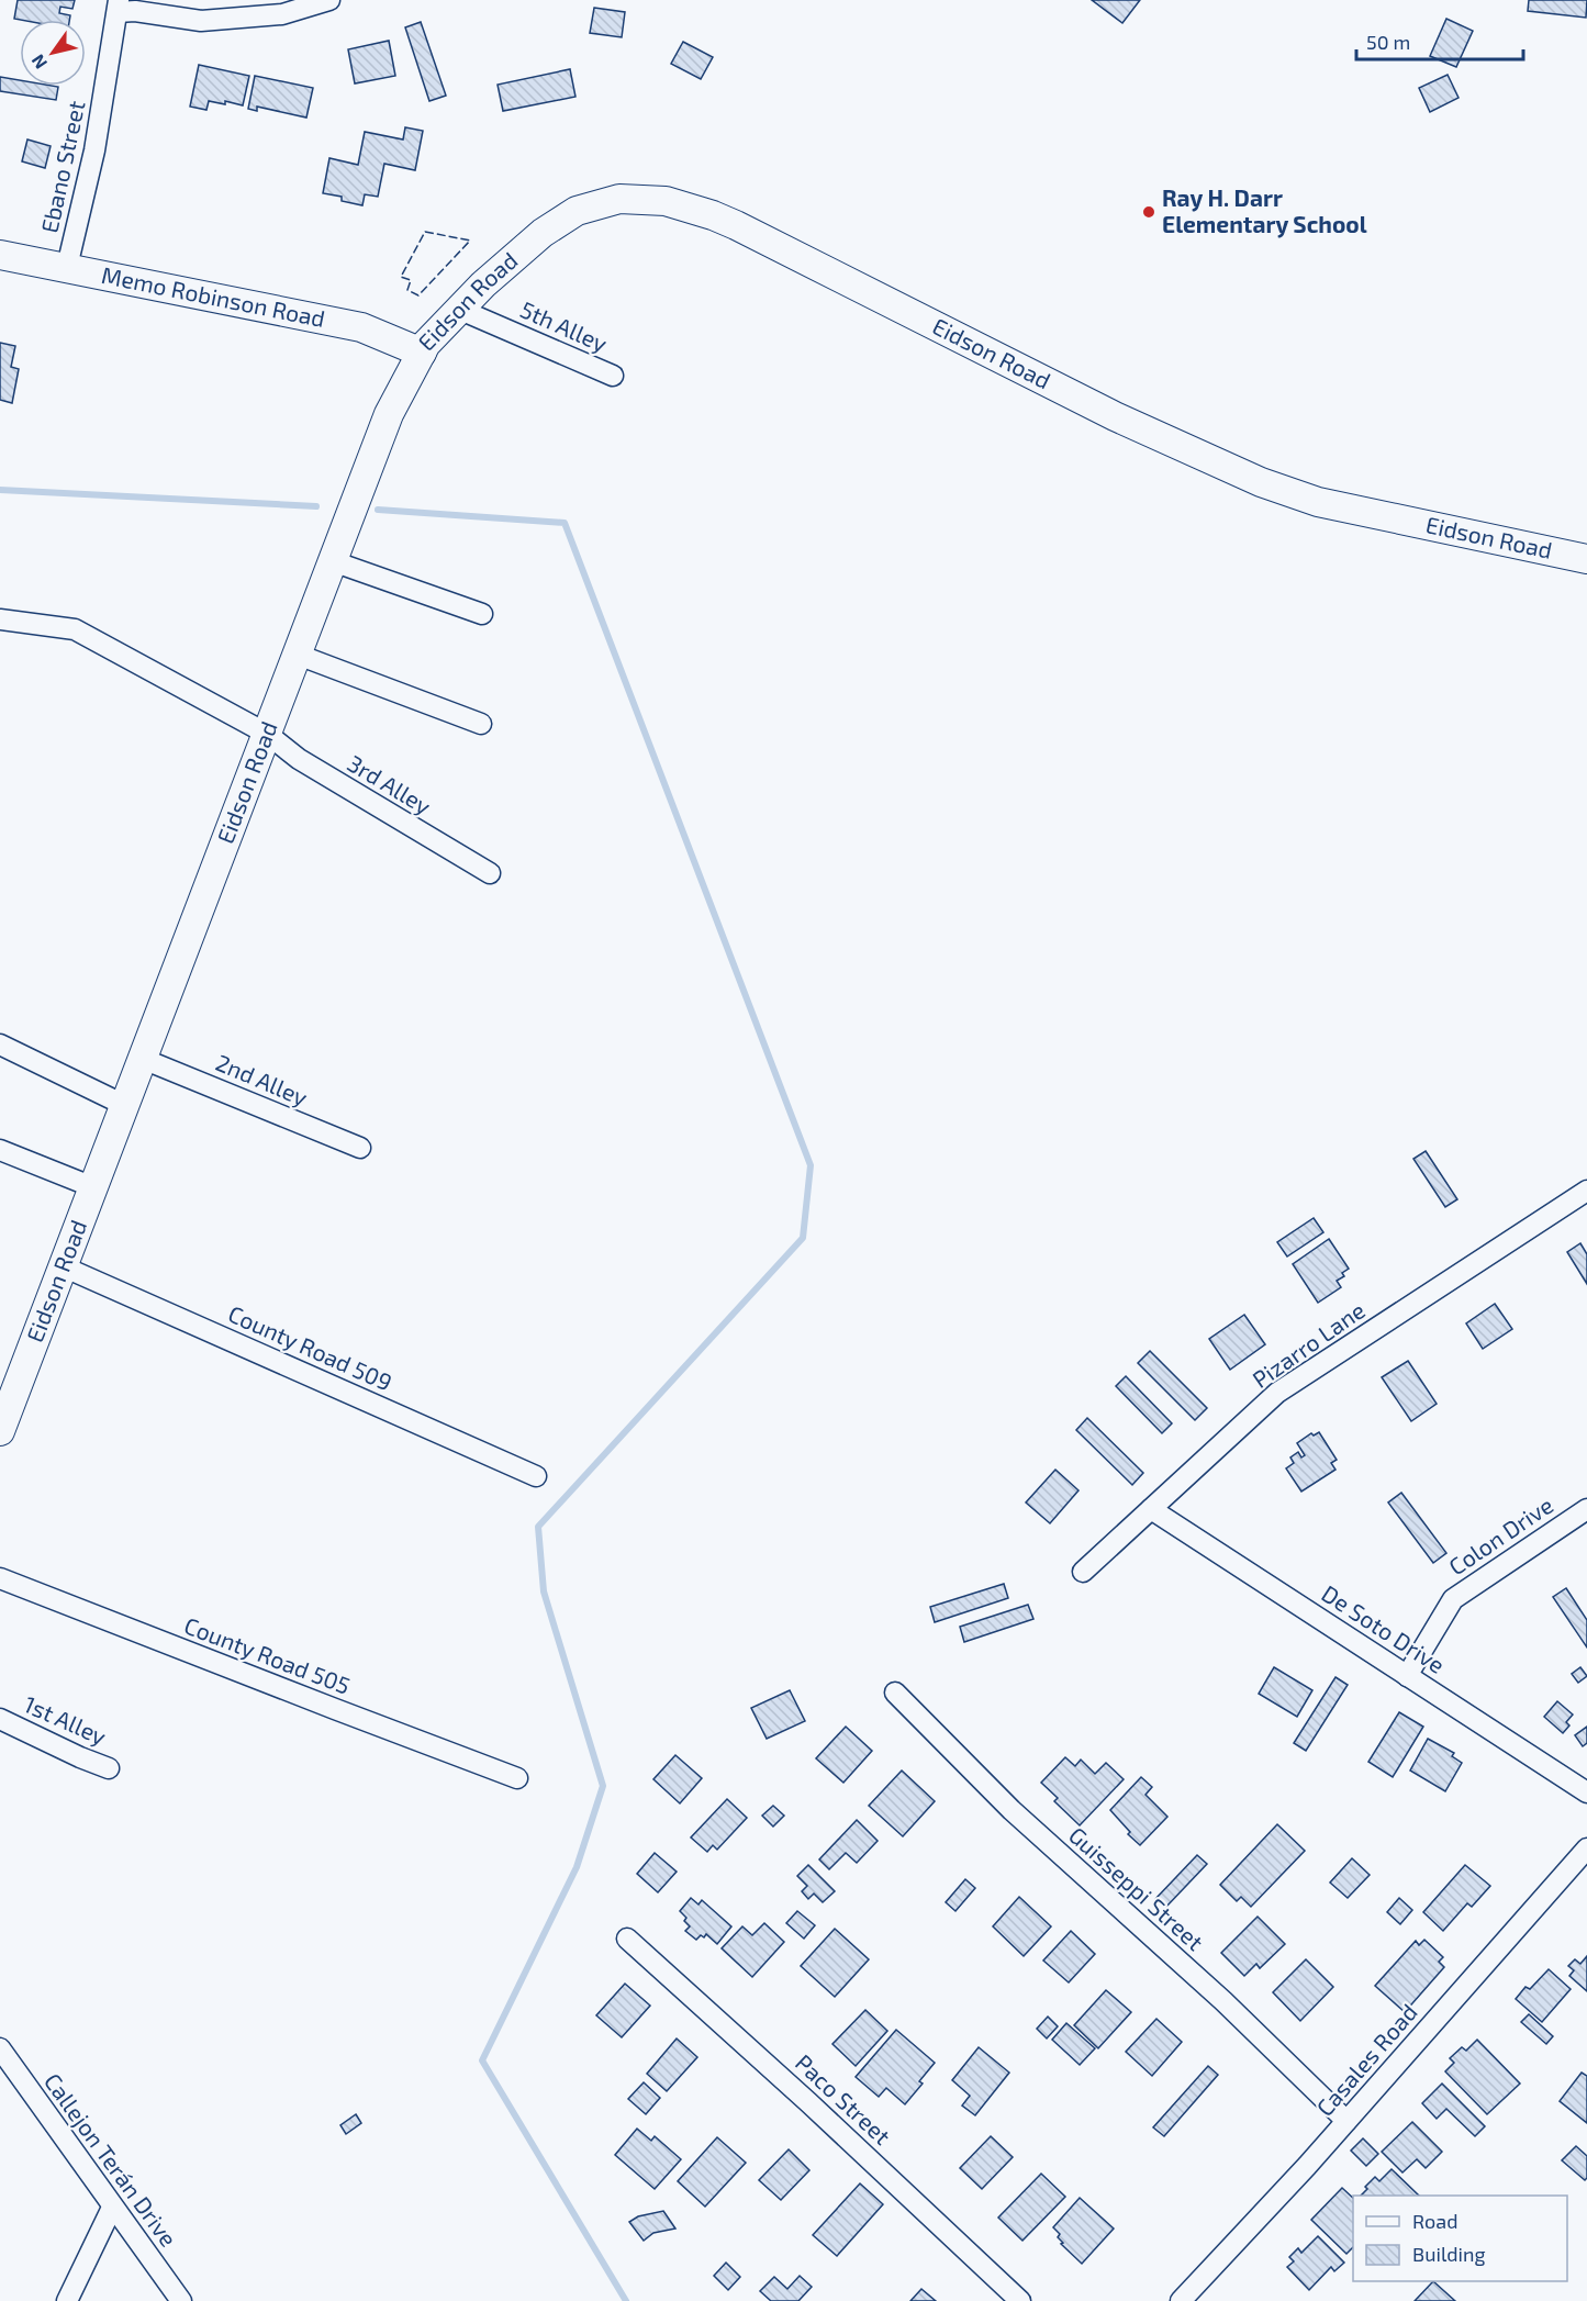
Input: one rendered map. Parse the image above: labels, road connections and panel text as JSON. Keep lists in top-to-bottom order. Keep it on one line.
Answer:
{"streets":{"street":["Ebano Street","Memo Robinson Road","Eidson Road","5th Alley","3rd Alley","2nd Alley","Pizarro Lane","County Road 509","Colon Drive","De Soto Drive","County Road 505","1st Alley","Guisseppi Street","Casales Road","Paco Street","Callejon Terán Drive"]},"crossings":[["Ebano Street","Memo Robinson Road"],["Memo Robinson Road","Eidson Road"],["Eidson Road","5th Alley"],["Eidson Road","3rd Alley"],["Eidson Road","2nd Alley"],["Eidson Road","County Road 509"],["Pizarro Lane","De Soto Drive"],["Colon Drive","De Soto Drive"],["Guisseppi Street","Casales Road"]],"places":["Ray H. Darr Elementary School"],"legend":["Road","Building"],"scale_bar":"50 m","north":"bottom left"}
